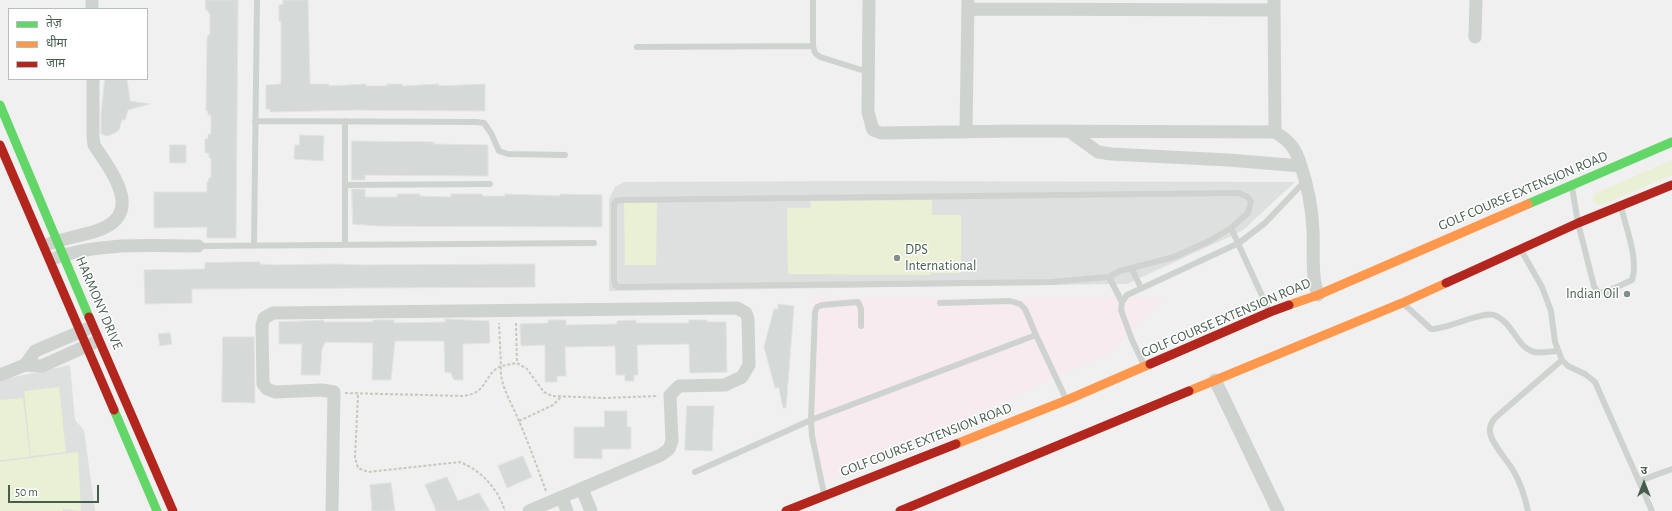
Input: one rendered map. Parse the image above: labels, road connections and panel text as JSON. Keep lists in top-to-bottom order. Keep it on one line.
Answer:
{"streets":{"main road":["GOLF COURSE EXTENSION ROAD","HARMONY DRIVE"]},"places":["DPS International","Indian Oil"],"legend":["तेज़","धीमा","जाम"],"scale_bar":"50 m","north":"top"}
